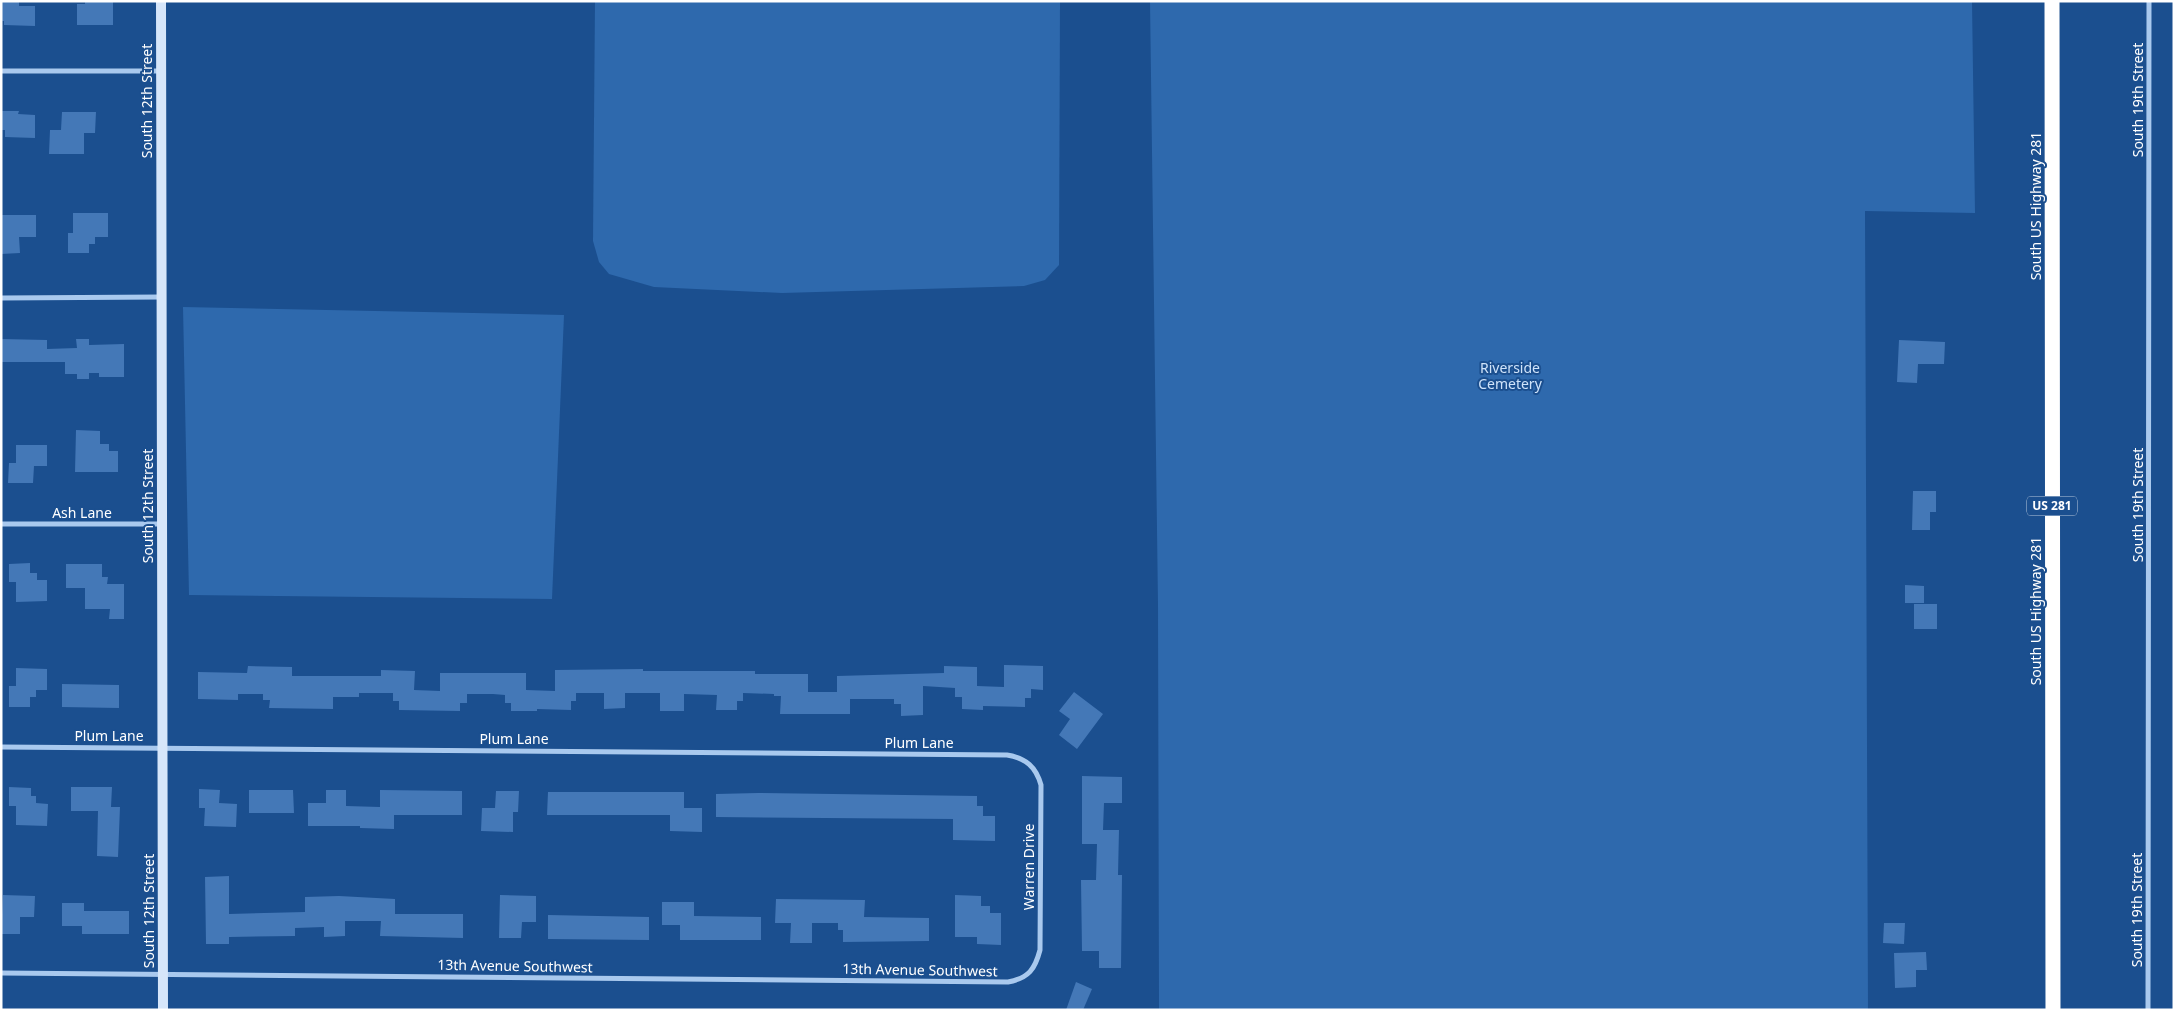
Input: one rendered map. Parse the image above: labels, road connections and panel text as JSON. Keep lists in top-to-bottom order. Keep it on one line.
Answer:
{"streets":{"highway":["South US Highway 281","US 281"],"street":["South 19th Street","South 12th Street","Ash Lane","Plum Lane","Warren Drive","13th Avenue Southwest"]},"crossings":[["South 12th Street","Ash Lane"],["South 12th Street","Plum Lane"],["South 12th Street","13th Avenue Southwest"],["Plum Lane","Warren Drive"],["Warren Drive","13th Avenue Southwest"]],"parks":["Riverside Cemetery"]}
